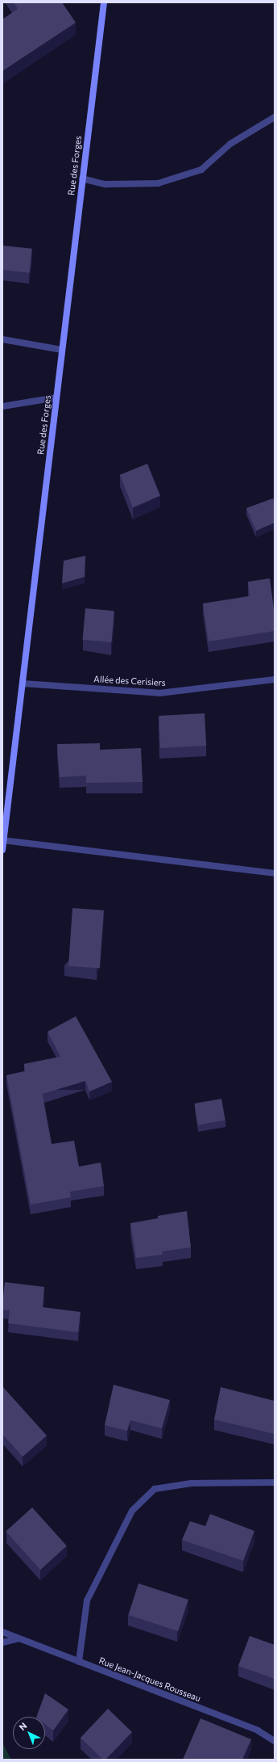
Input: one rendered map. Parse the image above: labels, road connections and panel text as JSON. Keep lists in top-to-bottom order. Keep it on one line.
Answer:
{"streets":{"main road":["Rue des Forges"],"street":["Allée des Cerisiers","Rue Jean-Jacques Rousseau"]},"crossings":[["Rue des Forges","Allée des Cerisiers"]],"north":"top left"}
